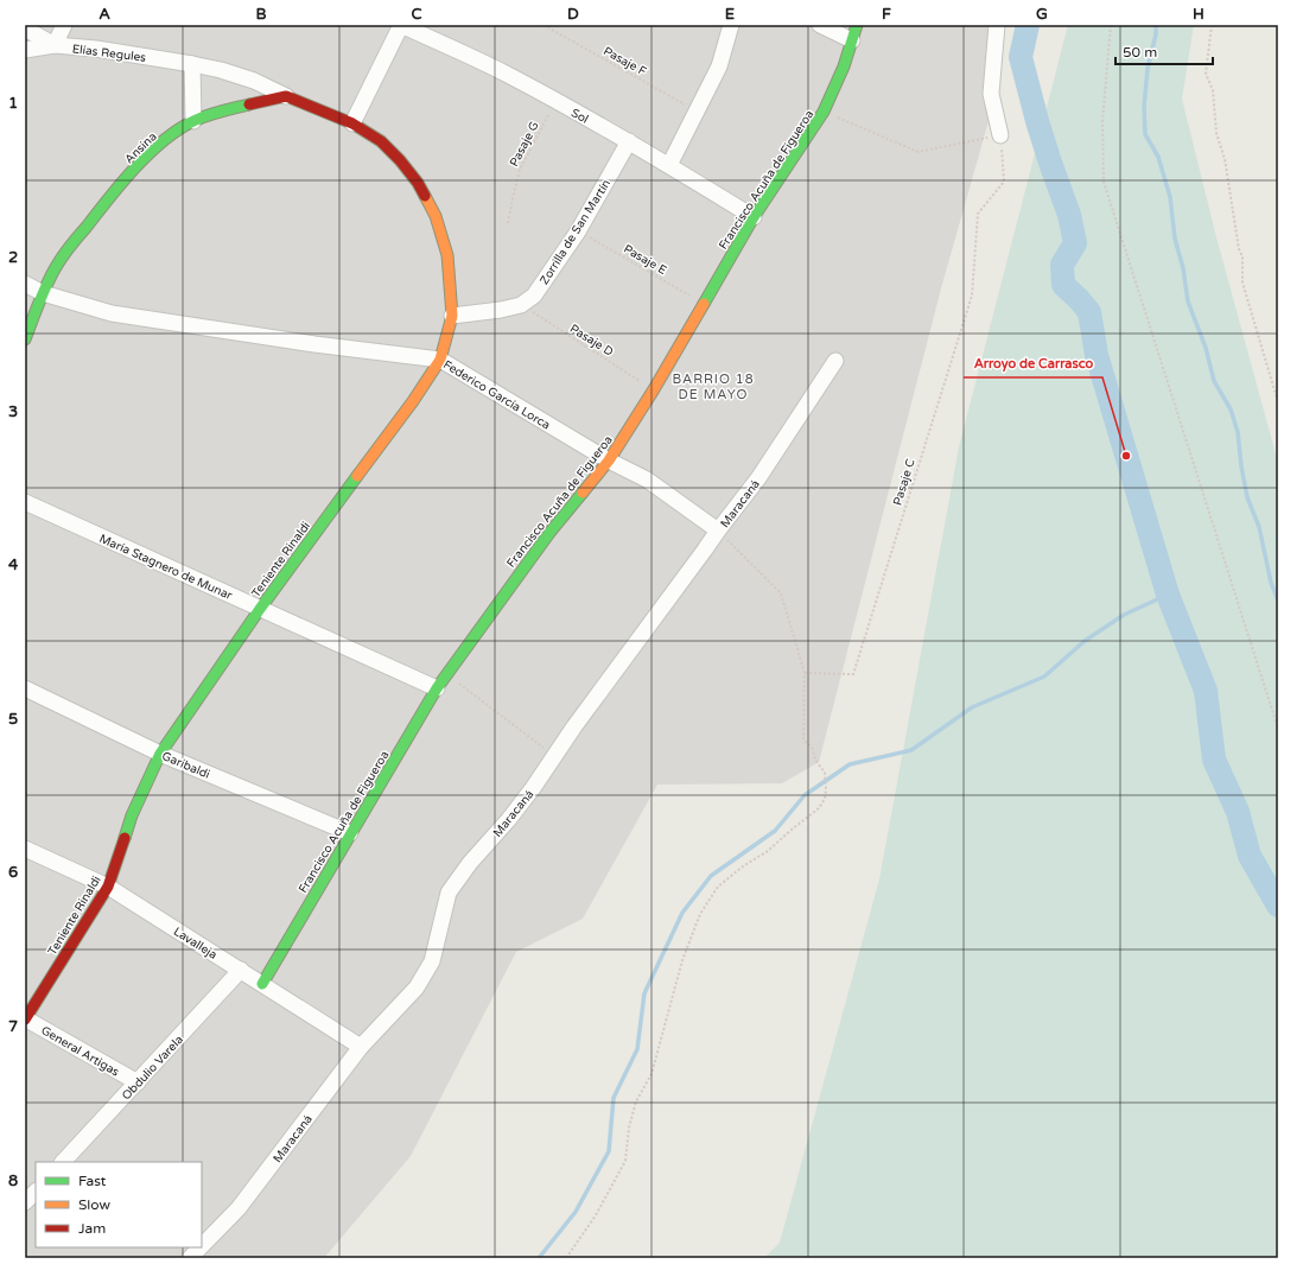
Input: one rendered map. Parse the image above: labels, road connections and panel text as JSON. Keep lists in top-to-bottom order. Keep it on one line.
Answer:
{"streets":{"street":["Elías Regules","Sol","Ansina","Francisco Acuña de Figueroa","Zorrilla de San Martín","Federico García Lorca","Maracaná","Teniente Rinaldi","María Stagnero de Munar","Garibaldi","Lavalleja","General Artigas","Obdulio Varela"],"path":["Pasaje F","Pasaje G","Pasaje E","Pasaje D","Pasaje C"]},"crossings":[["Elías Regules","Ansina"],["Sol","Pasaje G"],["Sol","Francisco Acuña de Figueroa"],["Sol","Zorrilla de San Martín"],["Ansina","Federico García Lorca"],["Francisco Acuña de Figueroa","Pasaje E"],["Francisco Acuña de Figueroa","Pasaje D"],["Francisco Acuña de Figueroa","Federico García Lorca"],["Francisco Acuña de Figueroa","María Stagnero de Munar"],["Francisco Acuña de Figueroa","Garibaldi"],["Francisco Acuña de Figueroa","Lavalleja"],["Zorrilla de San Martín","Pasaje E"],["Zorrilla de San Martín","Pasaje D"],["Zorrilla de San Martín","Teniente Rinaldi"],["Federico García Lorca","Maracaná"],["Federico García Lorca","Teniente Rinaldi"],["Maracaná","Lavalleja"],["Teniente Rinaldi","María Stagnero de Munar"],["Teniente Rinaldi","Garibaldi"],["Teniente Rinaldi","Lavalleja"],["Teniente Rinaldi","General Artigas"],["Lavalleja","Obdulio Varela"],["General Artigas","Obdulio Varela"]],"districts":["BARRIO 18 DE MAYO"],"places":["Arroyo de Carrasco"],"legend":["Fast","Slow","Jam"],"scale_bar":"50 m","grid":{"columns":["A","B","C","D","E","F","G","H"],"rows":["1","2","3","4","5","6","7","8"]}}
